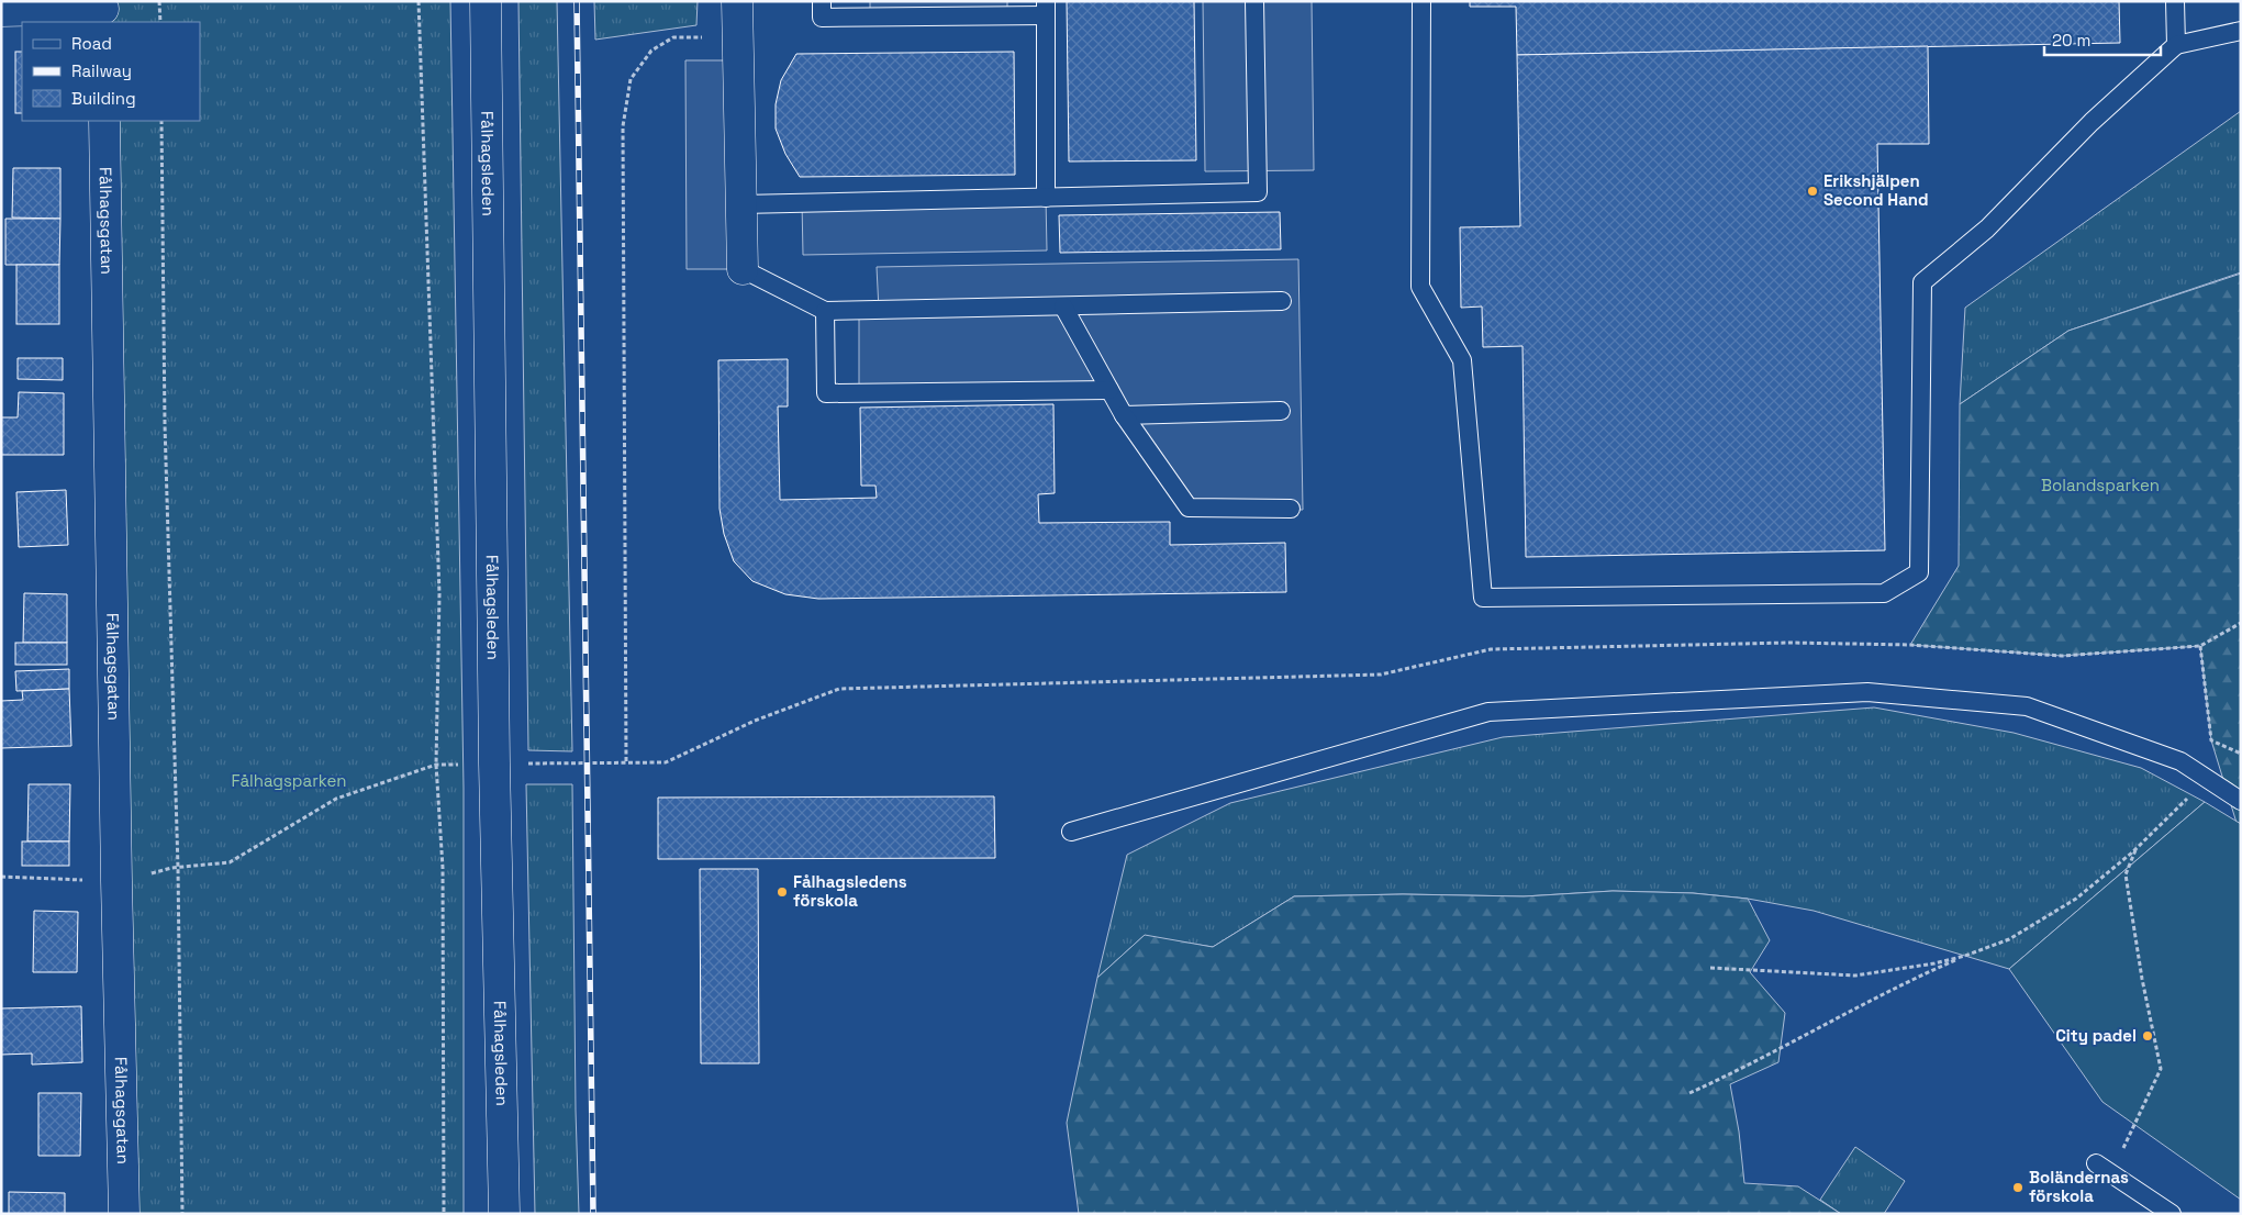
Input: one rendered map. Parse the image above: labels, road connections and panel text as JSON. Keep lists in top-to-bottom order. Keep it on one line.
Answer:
{"streets":{"street":["Fålhagsleden","Fålhagsgatan"]},"parks":["Bolandsparken","Fålhagsparken"],"places":["Erikshjälpen Second Hand","Fålhagsledens förskola","City padel","Boländernas förskola"],"legend":["Road","Railway","Building"],"scale_bar":"20 m"}
